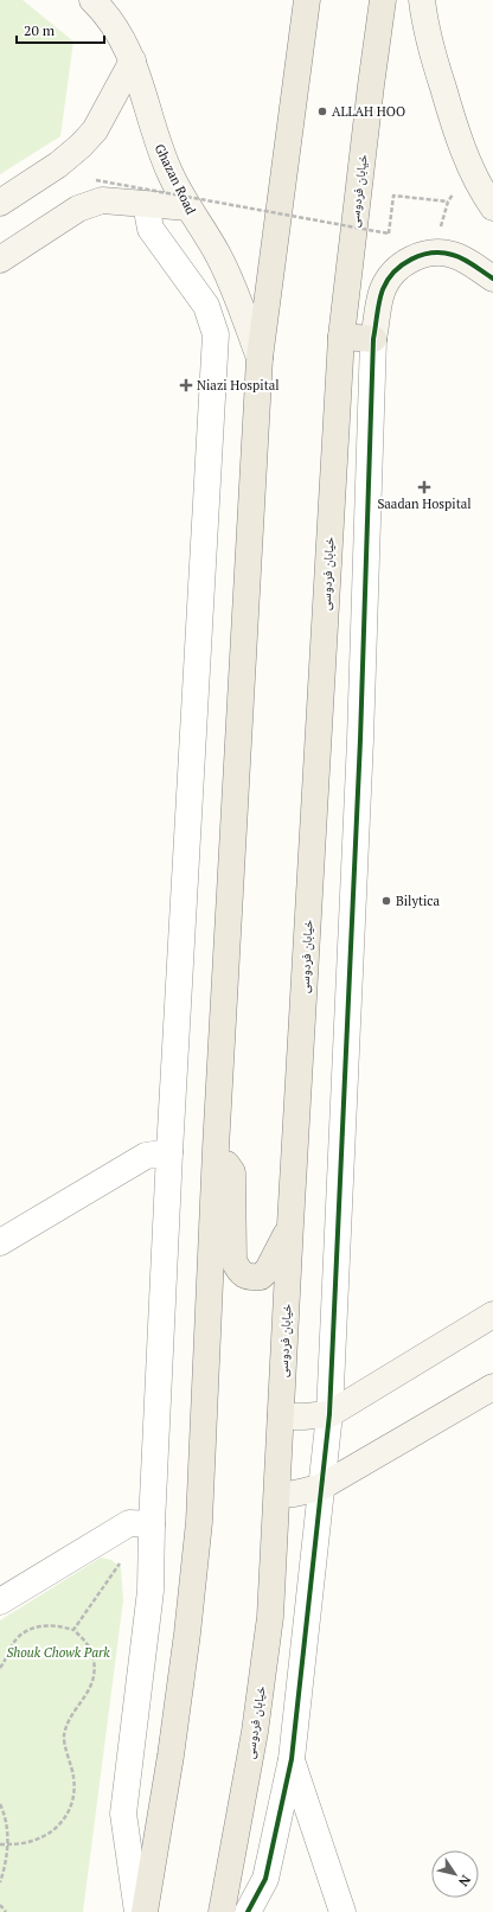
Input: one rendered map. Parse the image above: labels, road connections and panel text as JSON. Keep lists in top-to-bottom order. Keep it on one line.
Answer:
{"streets":{"main road":["خیابان فردوسی"],"street":["Ghazan Road"]},"parks":["Shouk Chowk Park"],"places":{"other":["ALLAH HOO","Bilytica"],"health":["Niazi Hospital","Saadan Hospital"]},"scale_bar":"20 m","north":"bottom right"}
